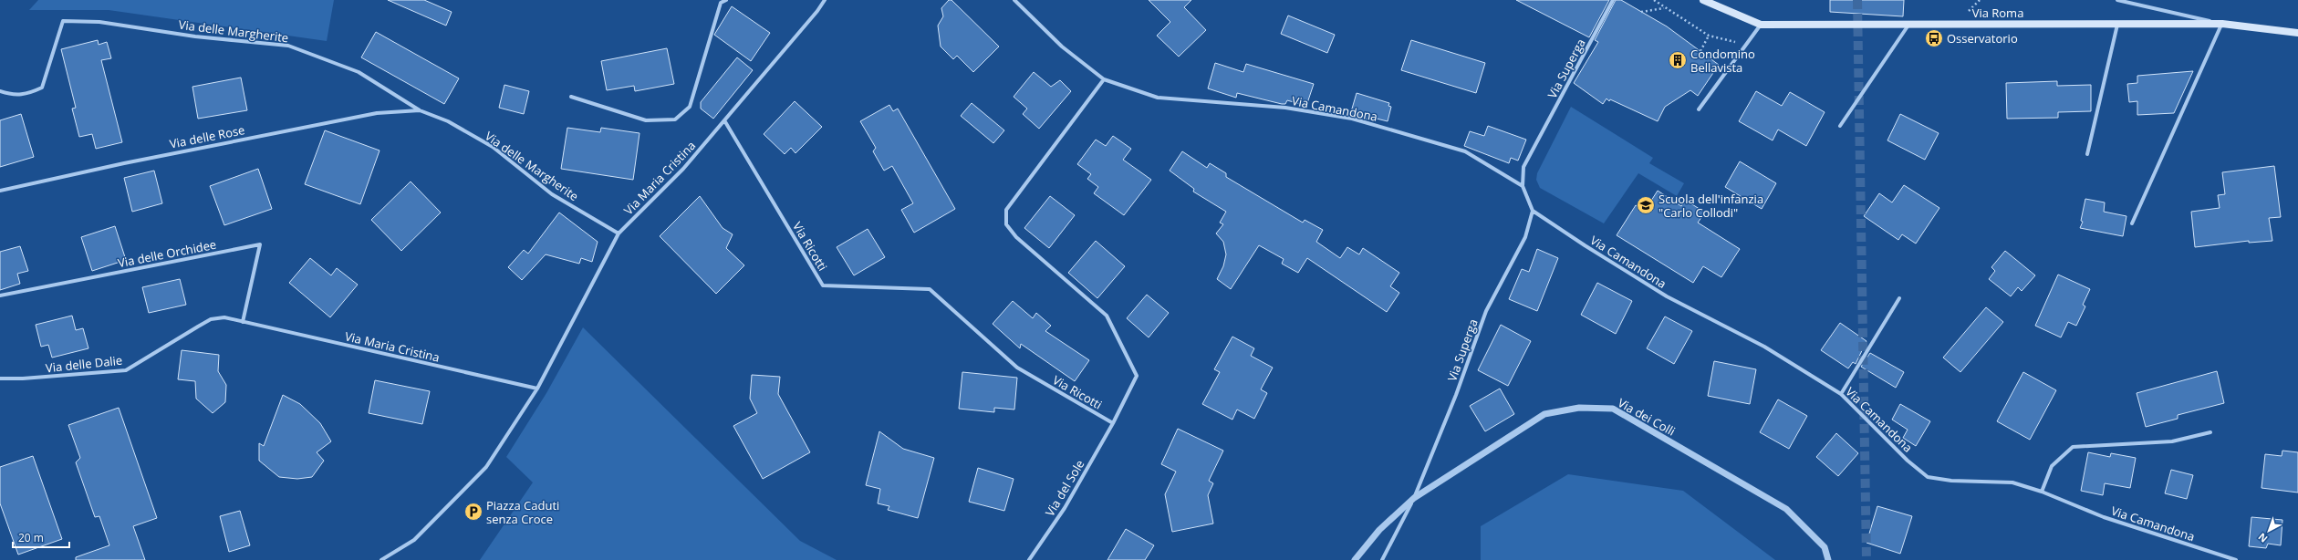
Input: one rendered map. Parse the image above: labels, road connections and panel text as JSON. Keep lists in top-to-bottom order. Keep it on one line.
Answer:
{"streets":{"main road":["Via Roma"],"street":["Via delle Margherite","Via Superga","Via Camandona","Via delle Rose","Via Maria Cristina","Via Ricotti","Via delle Orchidee","Via delle Dalie","Via dei Colli","Via del Sole"]},"crossings":[["Via delle Margherite","Via delle Rose"],["Via delle Margherite","Via Maria Cristina"],["Via Superga","Via Camandona"],["Via Superga","Via dei Colli"],["Via Maria Cristina","Via Ricotti"],["Via Maria Cristina","Via delle Orchidee"],["Via Maria Cristina","Via delle Dalie"],["Via Ricotti","Via del Sole"],["Via delle Orchidee","Via delle Dalie"]],"places":{"bus stop":["Osservatorio"],"building":["Condomino Bellavista"],"school or university":["Scuola dell'infanzia \"Carlo Collodi\""],"parking":["Piazza Caduti senza Croce"]},"scale_bar":"20 m","north":"bottom left"}
